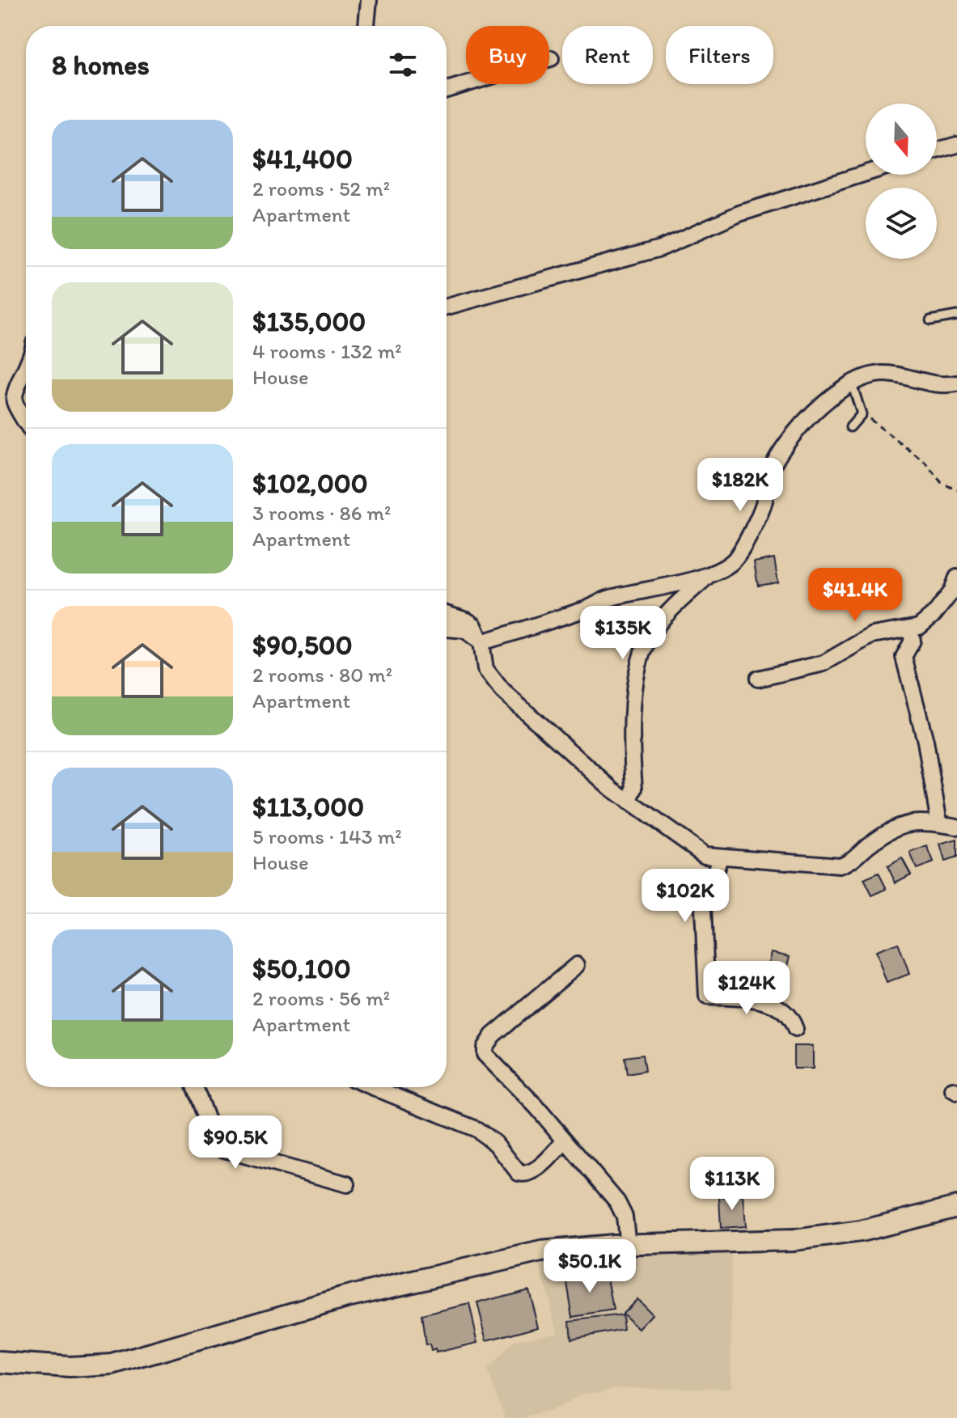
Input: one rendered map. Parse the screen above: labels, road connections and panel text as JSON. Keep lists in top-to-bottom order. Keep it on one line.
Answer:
{"north":"bottom","page":{"chip":["Buy","Rent","Filters"],"heading":"8 homes","list":[{"name":"$41,400","note":"2 rooms · 52 m² · Apartment"},{"name":"$135,000","note":"4 rooms · 132 m² · House"},{"name":"$102,000","note":"3 rooms · 86 m² · Apartment"},{"name":"$90,500","note":"2 rooms · 80 m² · Apartment"},{"name":"$113,000","note":"5 rooms · 143 m² · House"},{"name":"$50,100","note":"2 rooms · 56 m² · Apartment"}],"price":["$182K","$41.4K","$135K","$102K","$124K","$90.5K","$113K","$50.1K"]}}
